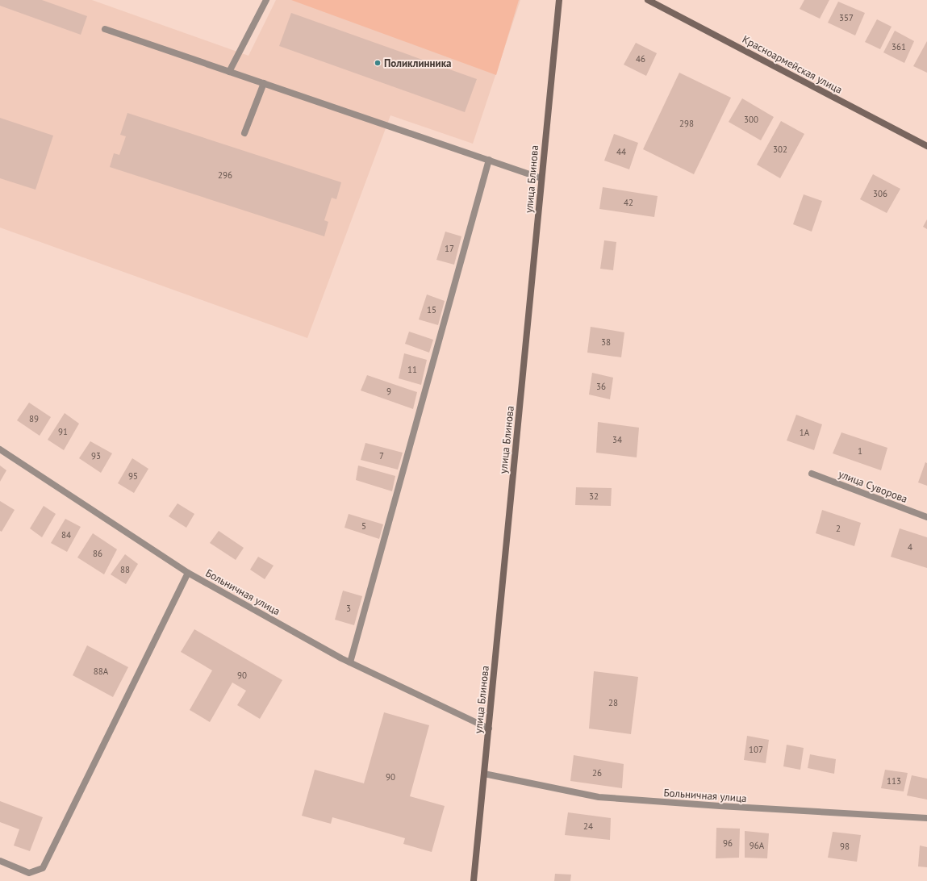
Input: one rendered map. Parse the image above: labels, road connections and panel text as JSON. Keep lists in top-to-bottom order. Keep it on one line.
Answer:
{"streets":{"main road":["Красноармейская улица","улица Блинова"],"street":["улица Суворова","Больничная улица"]},"crossings":[["улица Блинова","Больничная улица"]],"places":["Поликлинника"],"house_numbers":["357","361","46","300","298","302","44","296","306","42","17","15","38","11","36","9","89","91","1А","34","1","93","7","95","32","5","2","84","4","86","88","3","88А","90","28","107","26","90","113","24","96","96А","98"]}
